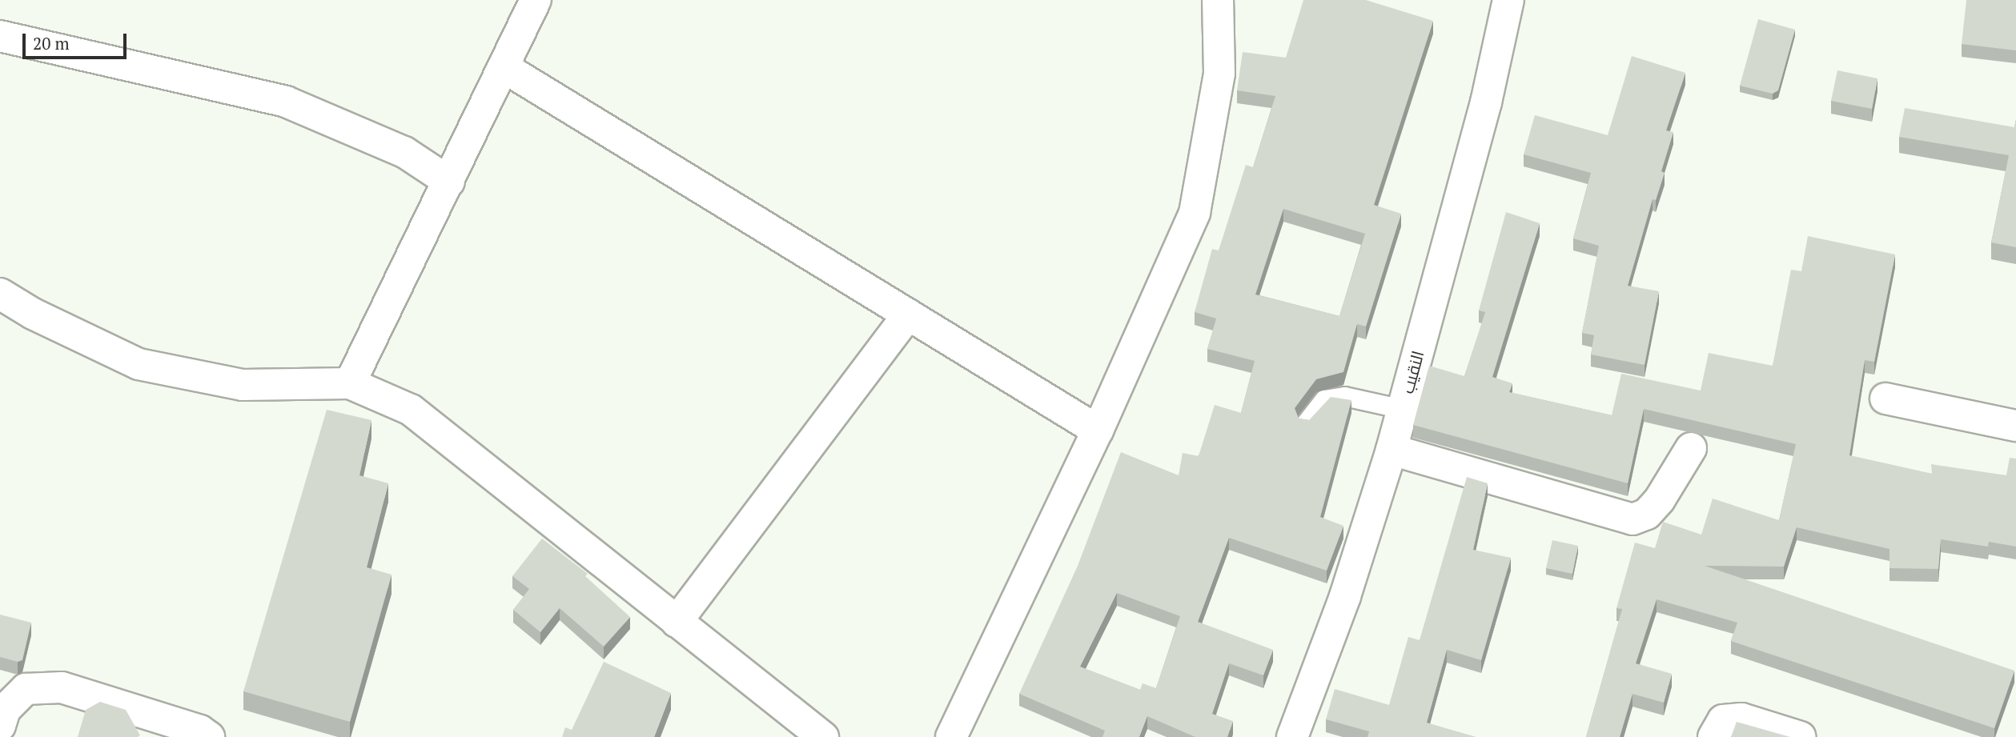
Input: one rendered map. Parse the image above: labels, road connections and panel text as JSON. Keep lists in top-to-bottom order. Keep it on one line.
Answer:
{"streets":{"street":["النقيب"]},"scale_bar":"20 m"}
